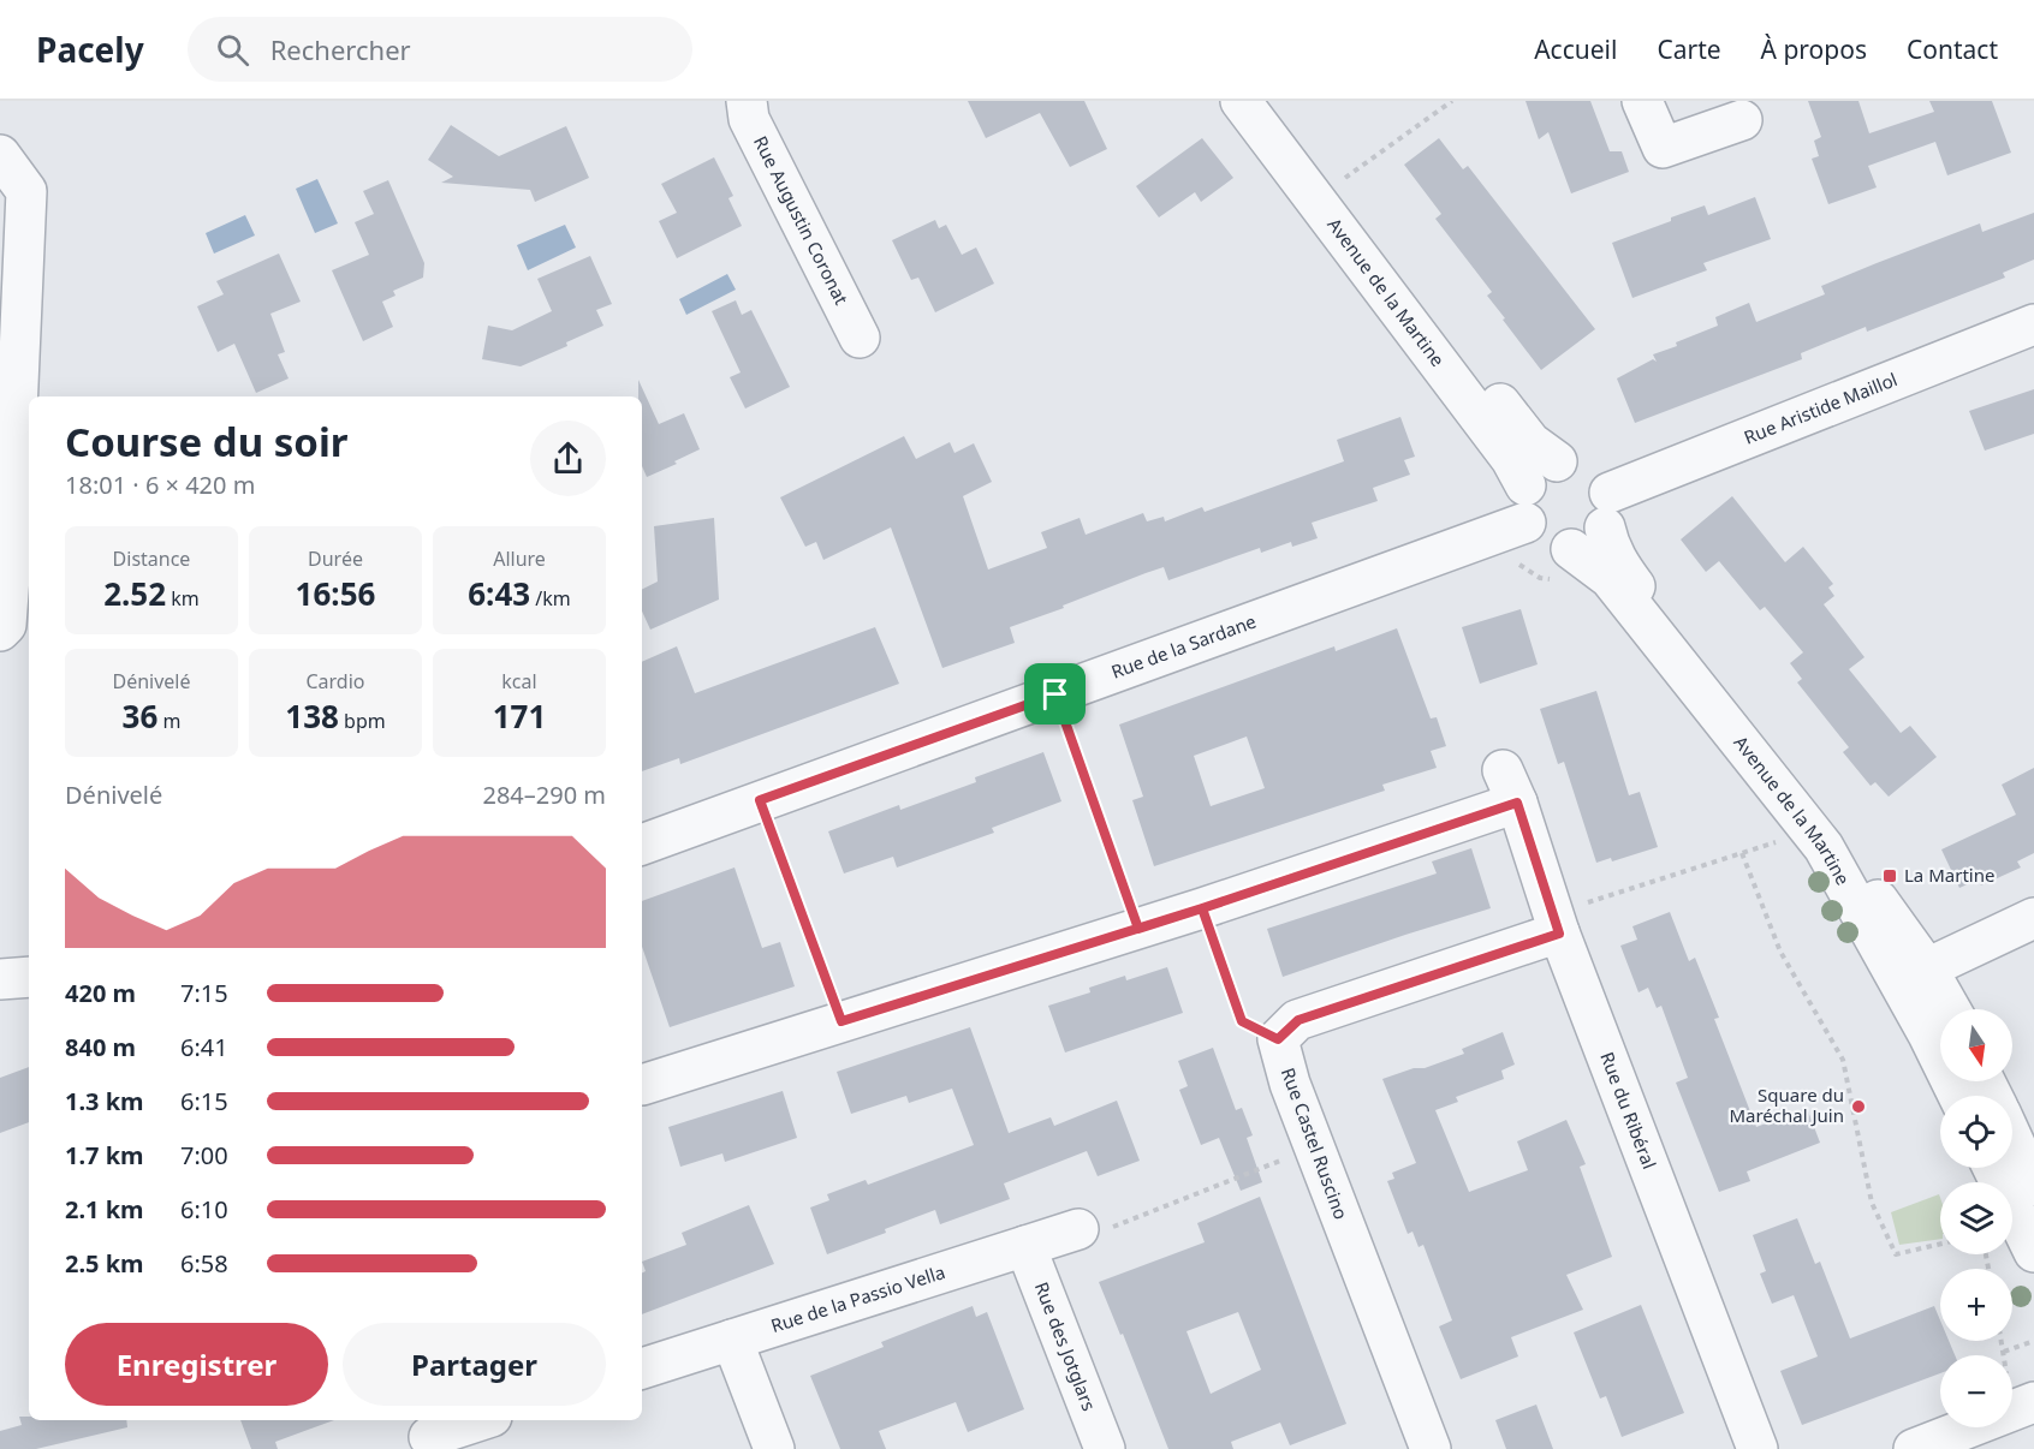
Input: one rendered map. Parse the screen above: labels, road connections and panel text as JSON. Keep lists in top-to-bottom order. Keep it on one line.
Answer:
{"streets":{"street":["Rue Augustin Coronat","Avenue de la Martine","Rue Aristide Maillol","Rue de la Sardane","Rue du Ribéral","Rue Castel Ruscino","Rue de la Passio Vella","Rue des Jotglars"]},"crossings":[["Avenue de la Martine","Rue Aristide Maillol"],["Avenue de la Martine","Rue de la Sardane"],["Rue Aristide Maillol","Rue de la Sardane"],["Rue de la Passio Vella","Rue des Jotglars"]],"places":{"transit":["La Martine"],"other":["Square du Maréchal Juin"]},"north":"bottom","page":{"header":"Pacely","search":"Rechercher","nav":["Accueil","Carte","À propos","Contact"],"heading":["Course du soir","18:01 · 6 × 420 m"],"stats":[["Distance","2.52 km"],["Durée","16:56"],["Allure","6:43 /km"],["Dénivelé","36 m"],["Cardio","138 bpm"],["kcal","171"]],"chart":["Dénivelé","284–290 m"],"list":[{"name":"420 m","note":"7:15"},{"name":"840 m","note":"6:41"},{"name":"1.3 km","note":"6:15"},{"name":"1.7 km","note":"7:00"},{"name":"2.1 km","note":"6:10"},{"name":"2.5 km","note":"6:58"}],"map_buttons":["+","−"],"buttons":["Enregistrer","Partager"]}}
